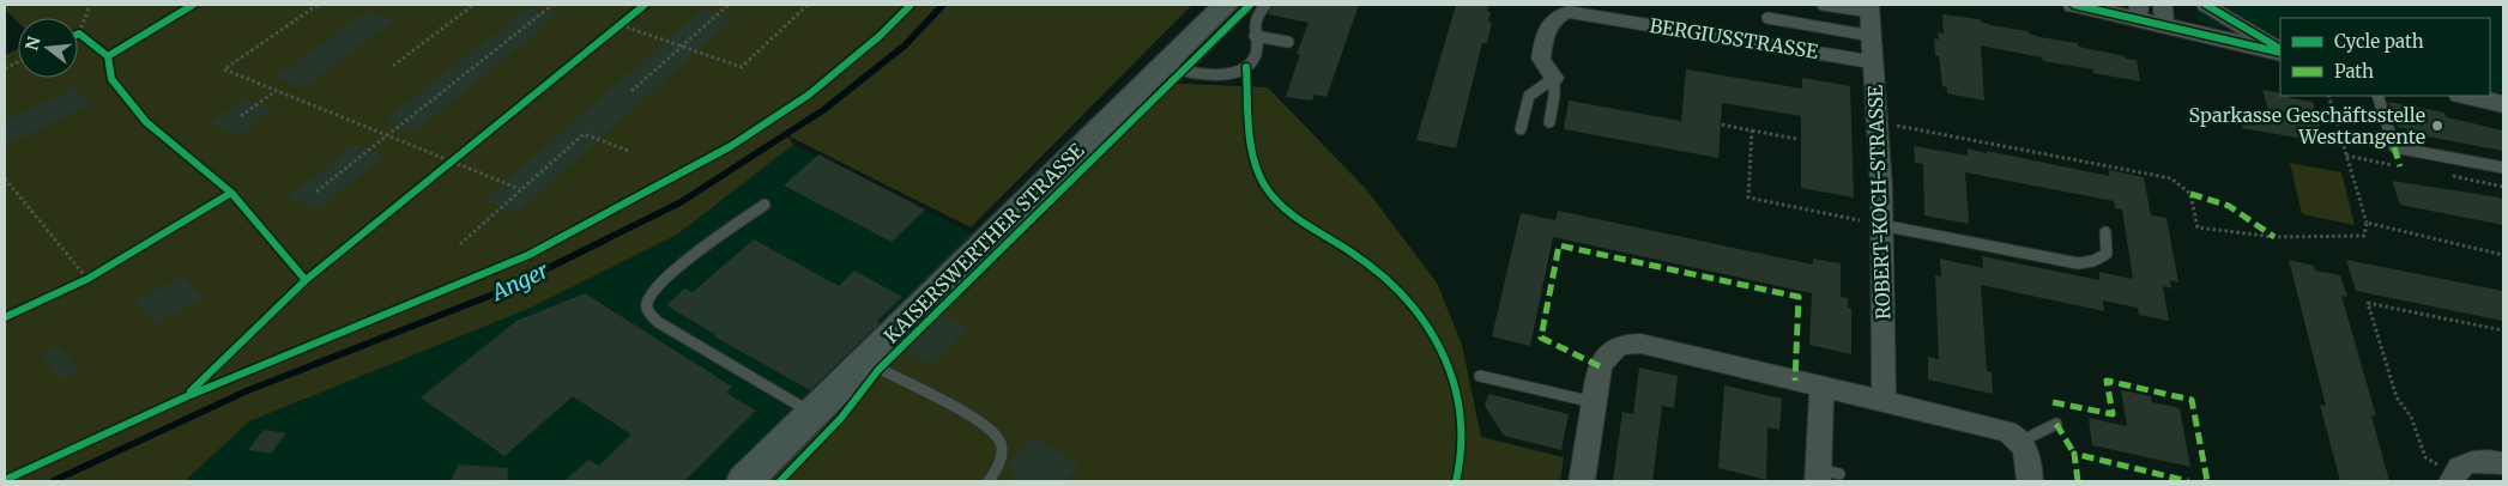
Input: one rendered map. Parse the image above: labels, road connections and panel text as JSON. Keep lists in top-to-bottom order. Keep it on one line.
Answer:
{"streets":{"main road":["KAISERSWERTHER STRASSE"],"street":["BERGIUSSTRASSE","ROBERT-KOCH-STRASSE"]},"crossings":[["BERGIUSSTRASSE","ROBERT-KOCH-STRASSE"]],"water":["Anger"],"places":["Sparkasse Geschäftsstelle Westtangente"],"legend":["Cycle path","Path"],"north":"left"}
